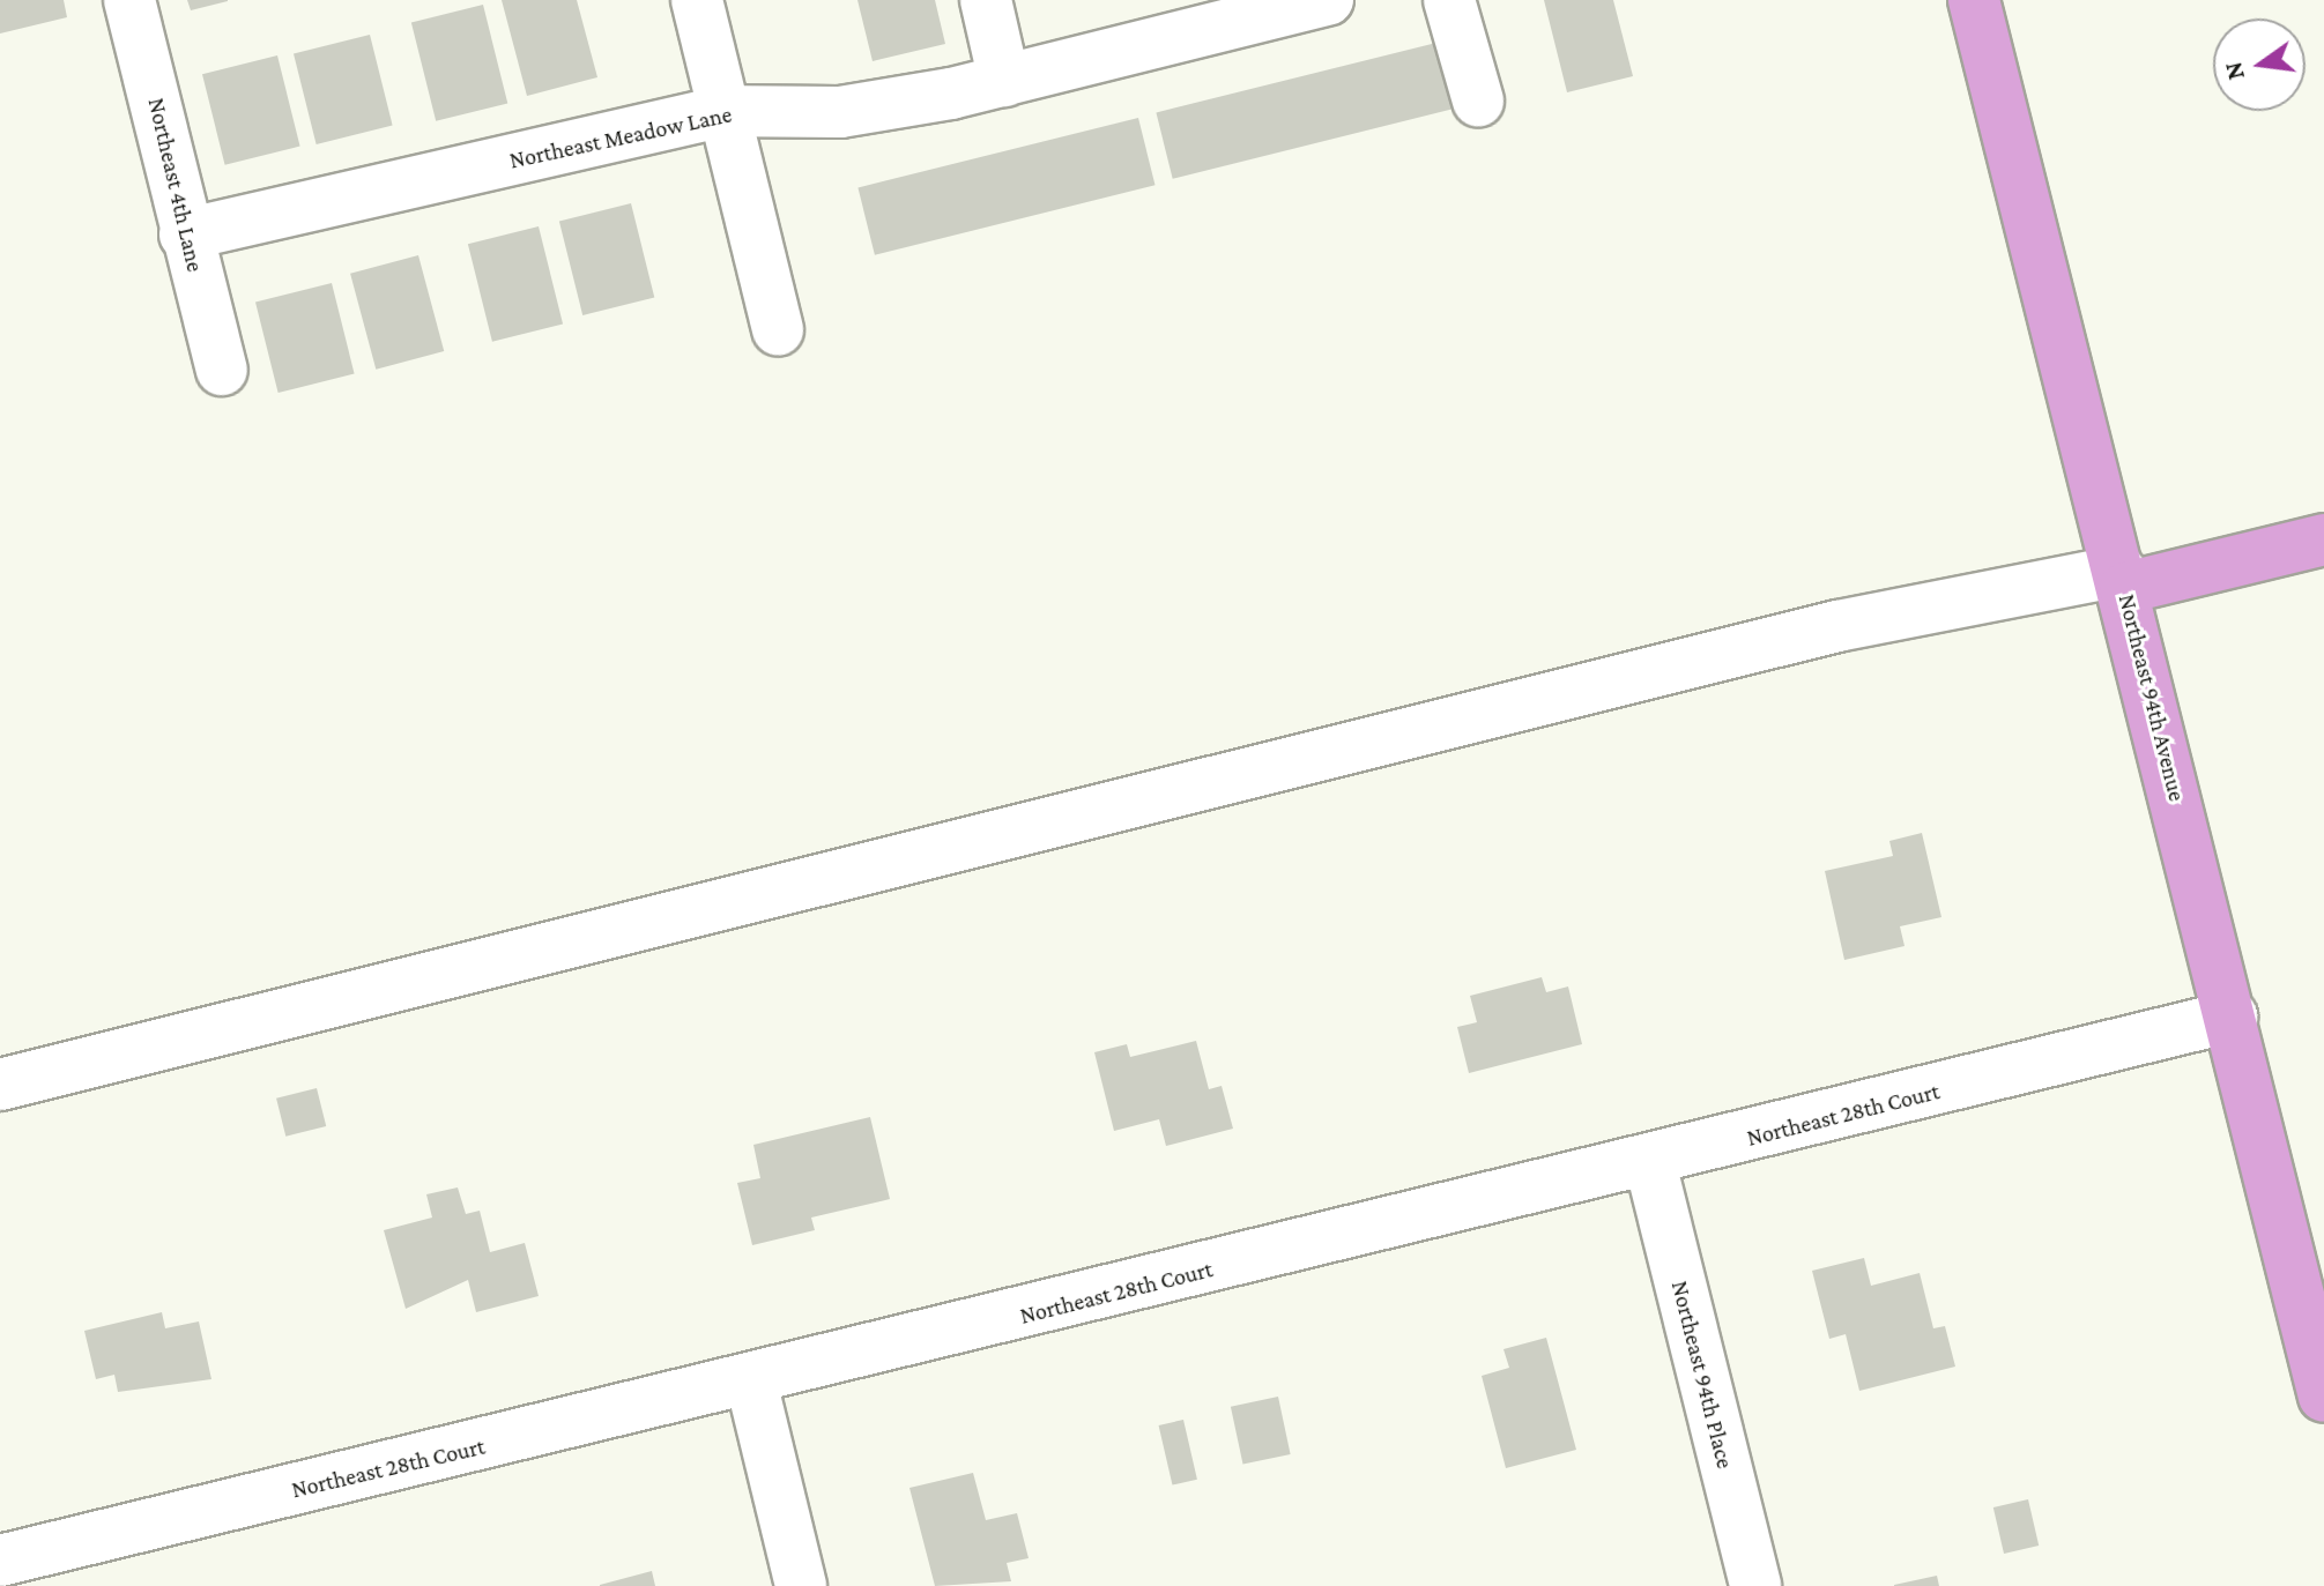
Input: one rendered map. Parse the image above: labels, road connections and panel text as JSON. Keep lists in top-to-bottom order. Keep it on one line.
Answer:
{"streets":{"main road":["Northeast 94th Avenue"],"street":["Northeast Meadow Lane","Northeast 4th Lane","Northeast 28th Court","Northeast 94th Place"]},"crossings":[["Northeast Meadow Lane","Northeast 4th Lane"],["Northeast 94th Avenue","Northeast 28th Court"],["Northeast 28th Court","Northeast 94th Place"]],"north":"left"}
